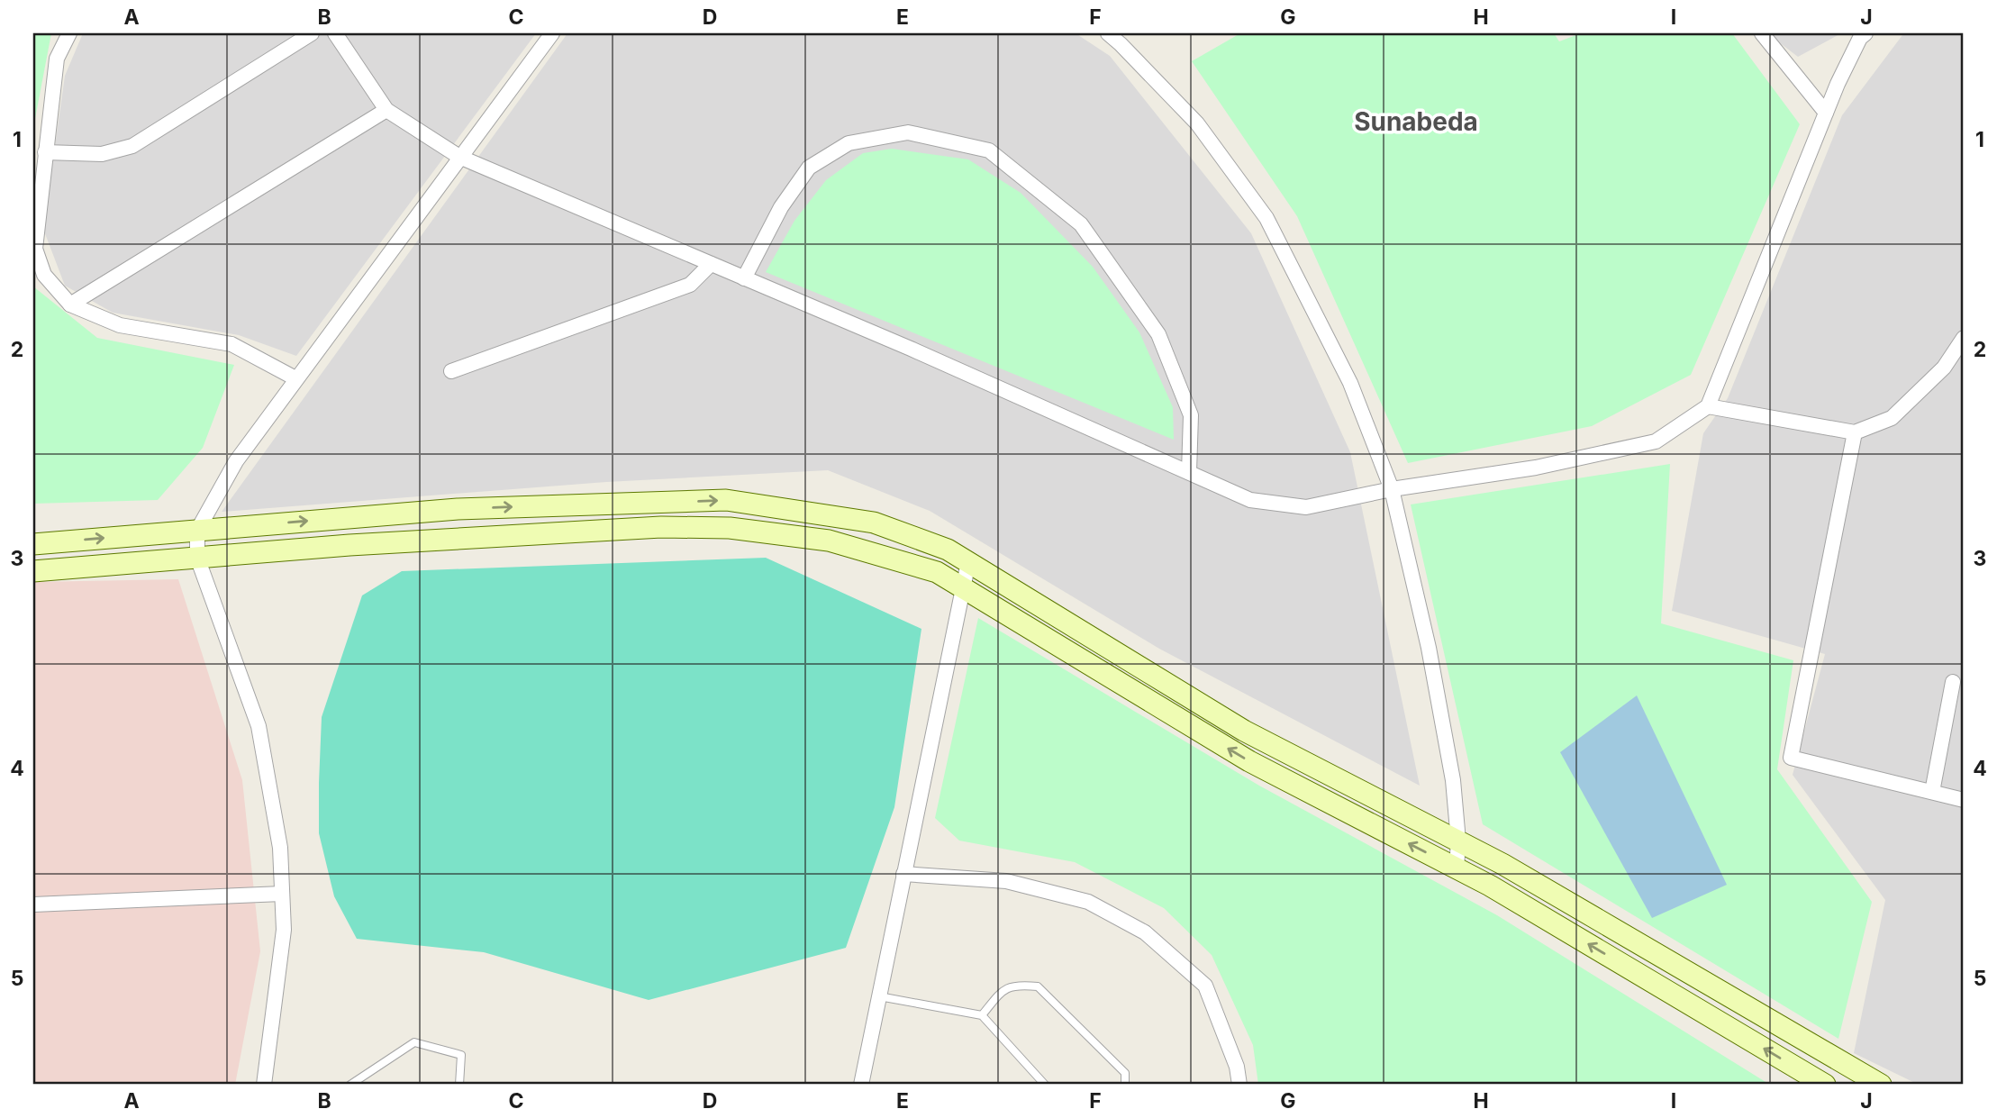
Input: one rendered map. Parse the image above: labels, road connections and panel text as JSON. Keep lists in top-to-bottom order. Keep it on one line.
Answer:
{"districts":["Sunabeda"],"grid":{"columns":["A","B","C","D","E","F","G","H","I","J"],"rows":["1","2","3","4","5"]}}
